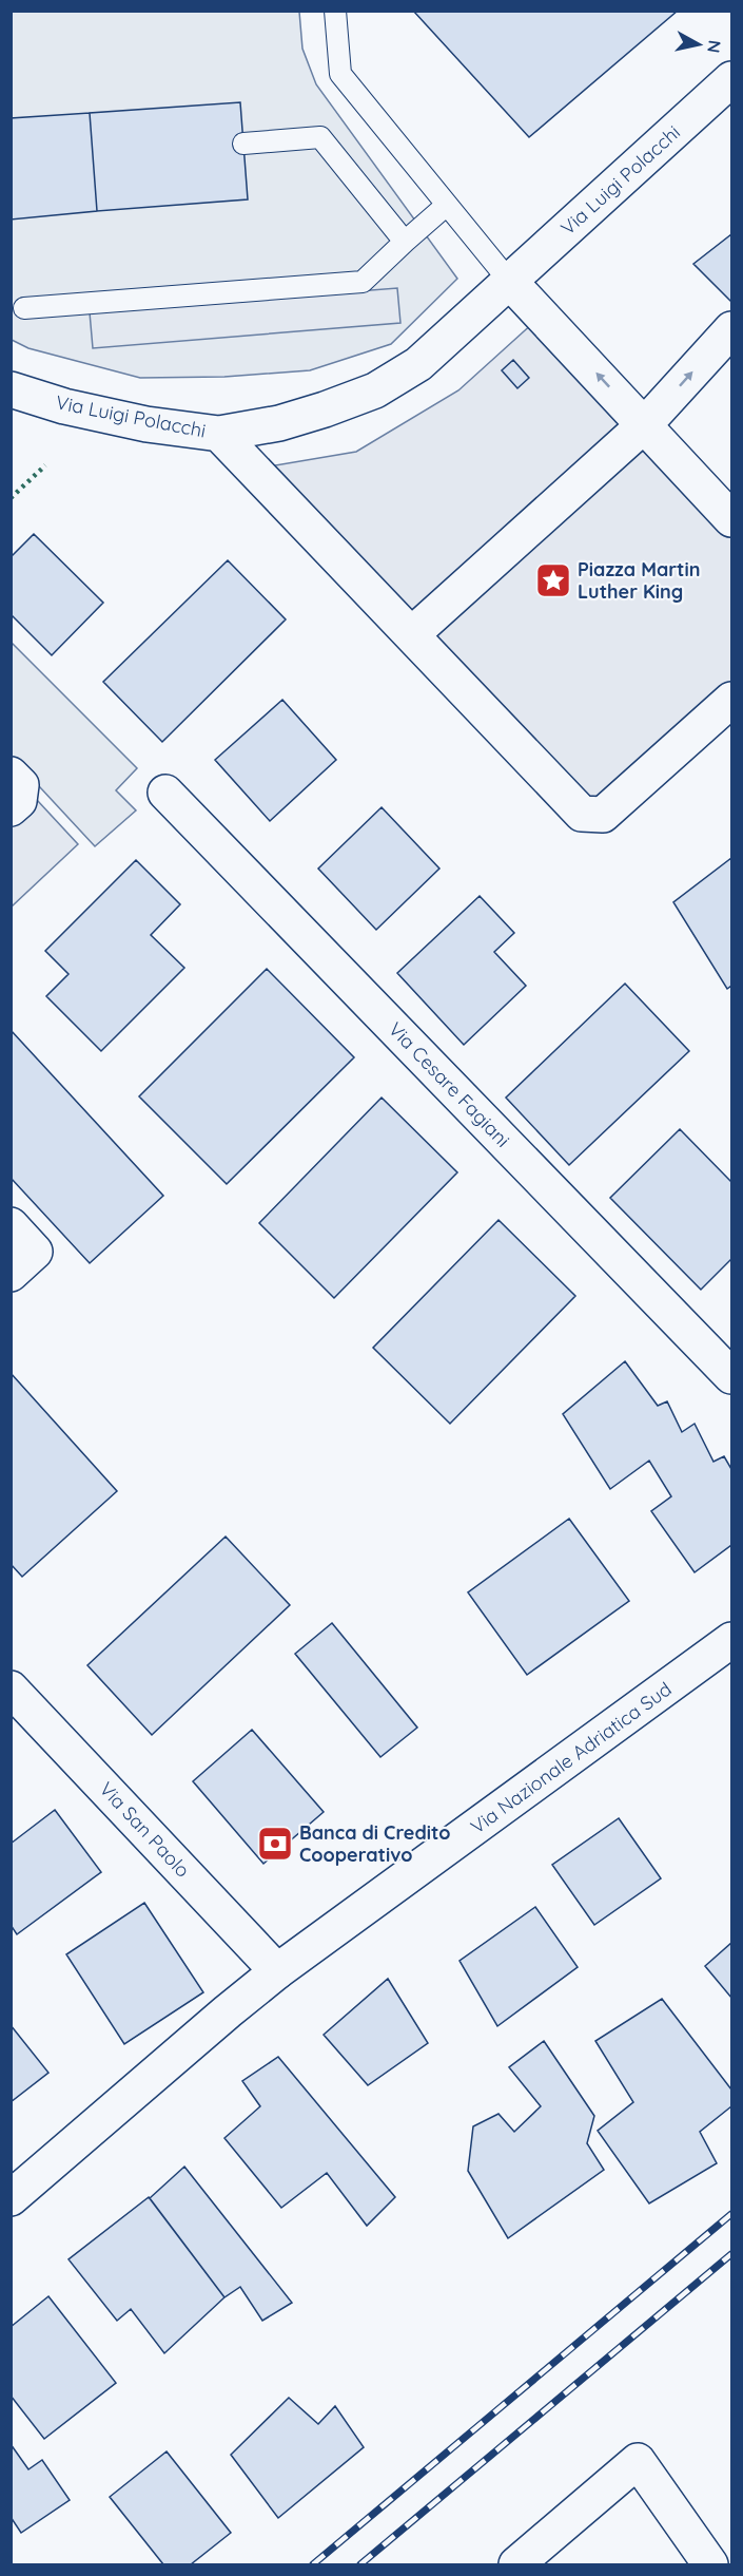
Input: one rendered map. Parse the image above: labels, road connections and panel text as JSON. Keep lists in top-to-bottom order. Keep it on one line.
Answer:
{"streets":{"street":["Via Luigi Polacchi","Via Cesare Fagiani","Via Nazionale Adriatica Sud","Via San Paolo"]},"crossings":[["Via Nazionale Adriatica Sud","Via San Paolo"]],"places":{"place":["Piazza Martin Luther King"],"bank":["Banca di Credito Cooperativo"]},"north":"right"}
